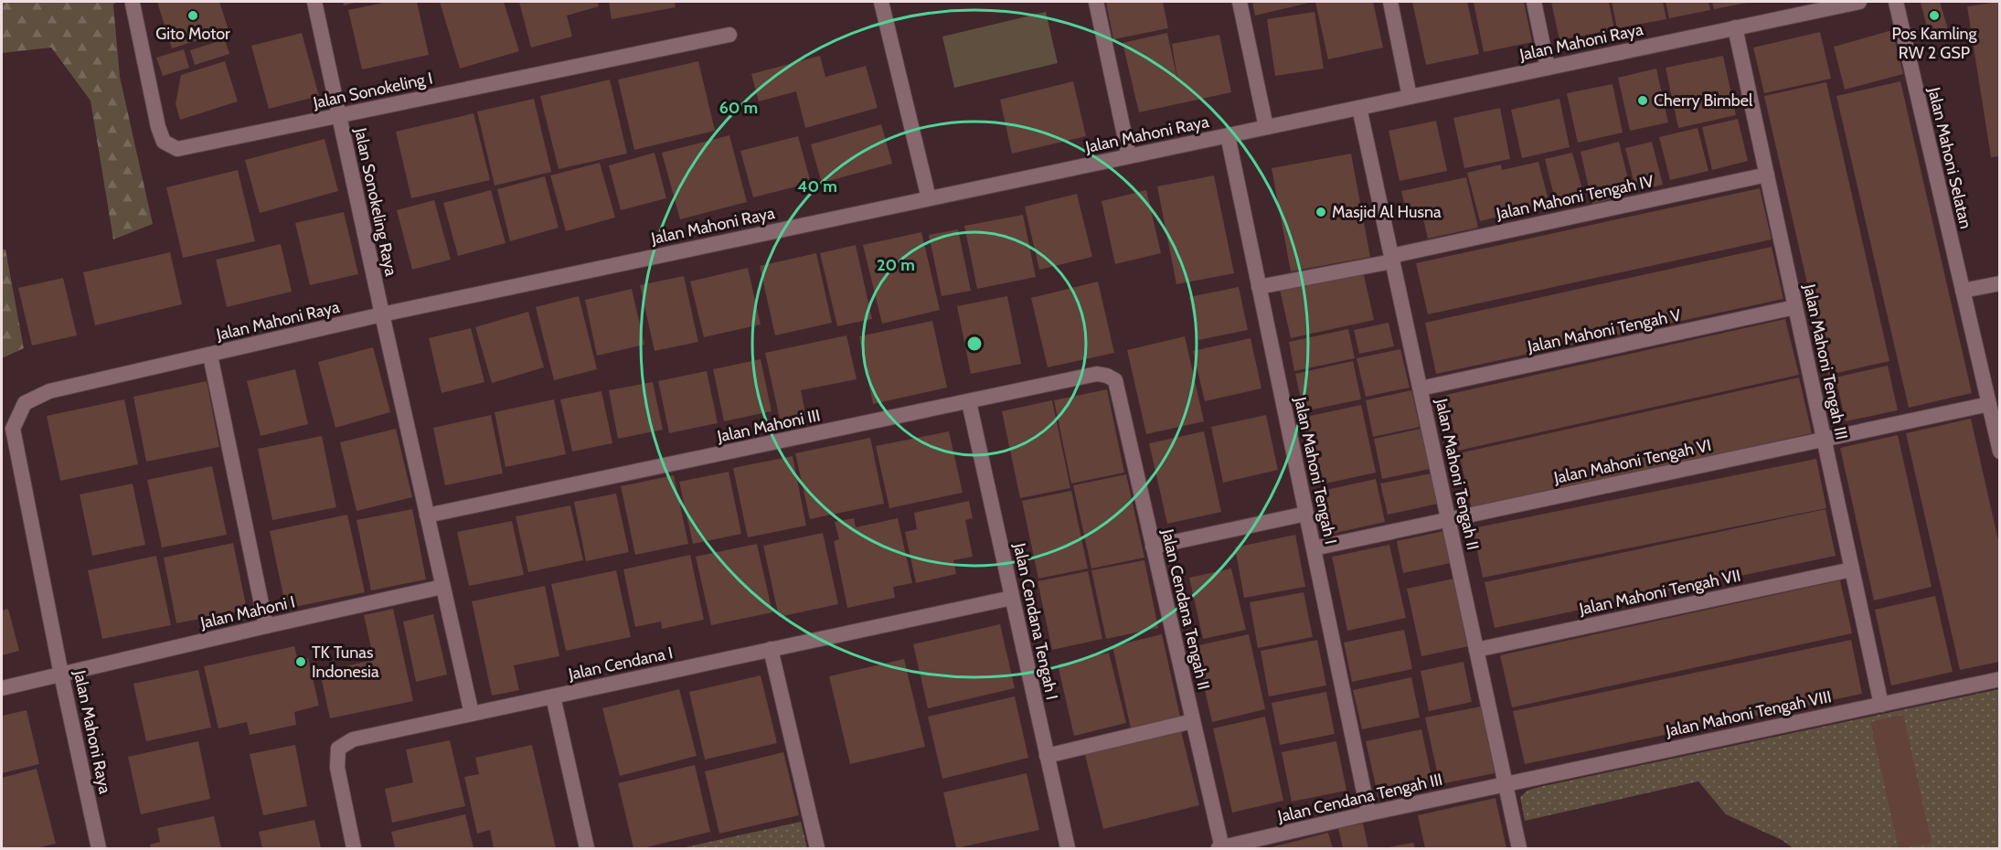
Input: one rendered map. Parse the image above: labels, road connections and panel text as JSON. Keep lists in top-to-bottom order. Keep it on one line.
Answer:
{"streets":{"street":["Jalan Mahoni Raya","Jalan Sonokeling I","Jalan Mahoni Selatan","Jalan Mahoni Tengah IV","Jalan Sonokeling Raya","Jalan Mahoni Tengah V","Jalan Mahoni Tengah III","Jalan Mahoni III","Jalan Mahoni Tengah VI","Jalan Mahoni Tengah I","Jalan Mahoni Tengah II","Jalan Mahoni Tengah VII","Jalan Cendana Tengah II","Jalan Mahoni I","Jalan Cendana Tengah I","Jalan Cendana I","Jalan Mahoni Tengah VIII","Jalan Cendana Tengah III"]},"crossings":[["Jalan Mahoni Raya","Jalan Sonokeling Raya"],["Jalan Mahoni Raya","Jalan Mahoni Tengah III"],["Jalan Mahoni Raya","Jalan Mahoni Tengah I"],["Jalan Mahoni Raya","Jalan Mahoni Tengah II"],["Jalan Mahoni Raya","Jalan Mahoni I"],["Jalan Sonokeling I","Jalan Sonokeling Raya"],["Jalan Mahoni Selatan","Jalan Mahoni Tengah VI"],["Jalan Mahoni Tengah IV","Jalan Mahoni Tengah III"],["Jalan Mahoni Tengah IV","Jalan Mahoni Tengah I"],["Jalan Mahoni Tengah IV","Jalan Mahoni Tengah II"],["Jalan Mahoni Tengah V","Jalan Mahoni Tengah III"],["Jalan Mahoni Tengah V","Jalan Mahoni Tengah II"],["Jalan Mahoni Tengah III","Jalan Mahoni Tengah VI"],["Jalan Mahoni Tengah III","Jalan Mahoni Tengah VII"],["Jalan Mahoni Tengah III","Jalan Mahoni Tengah VIII"],["Jalan Mahoni III","Jalan Cendana Tengah II"],["Jalan Mahoni III","Jalan Cendana Tengah I"],["Jalan Mahoni Tengah VI","Jalan Mahoni Tengah I"],["Jalan Mahoni Tengah VI","Jalan Mahoni Tengah II"],["Jalan Mahoni Tengah I","Jalan Cendana Tengah III"],["Jalan Mahoni Tengah II","Jalan Mahoni Tengah VII"],["Jalan Mahoni Tengah II","Jalan Mahoni Tengah VIII"],["Jalan Mahoni Tengah II","Jalan Cendana Tengah III"],["Jalan Cendana Tengah II","Jalan Cendana Tengah III"],["Jalan Cendana Tengah I","Jalan Cendana I"],["Jalan Mahoni Tengah VIII","Jalan Cendana Tengah III"]],"places":["Gito Motor","Pos Kamling RW 2 GSP","Cherry Bimbel","Masjid Al Husna","TK Tunas Indonesia"],"rings":["60 m","40 m","20 m"]}
